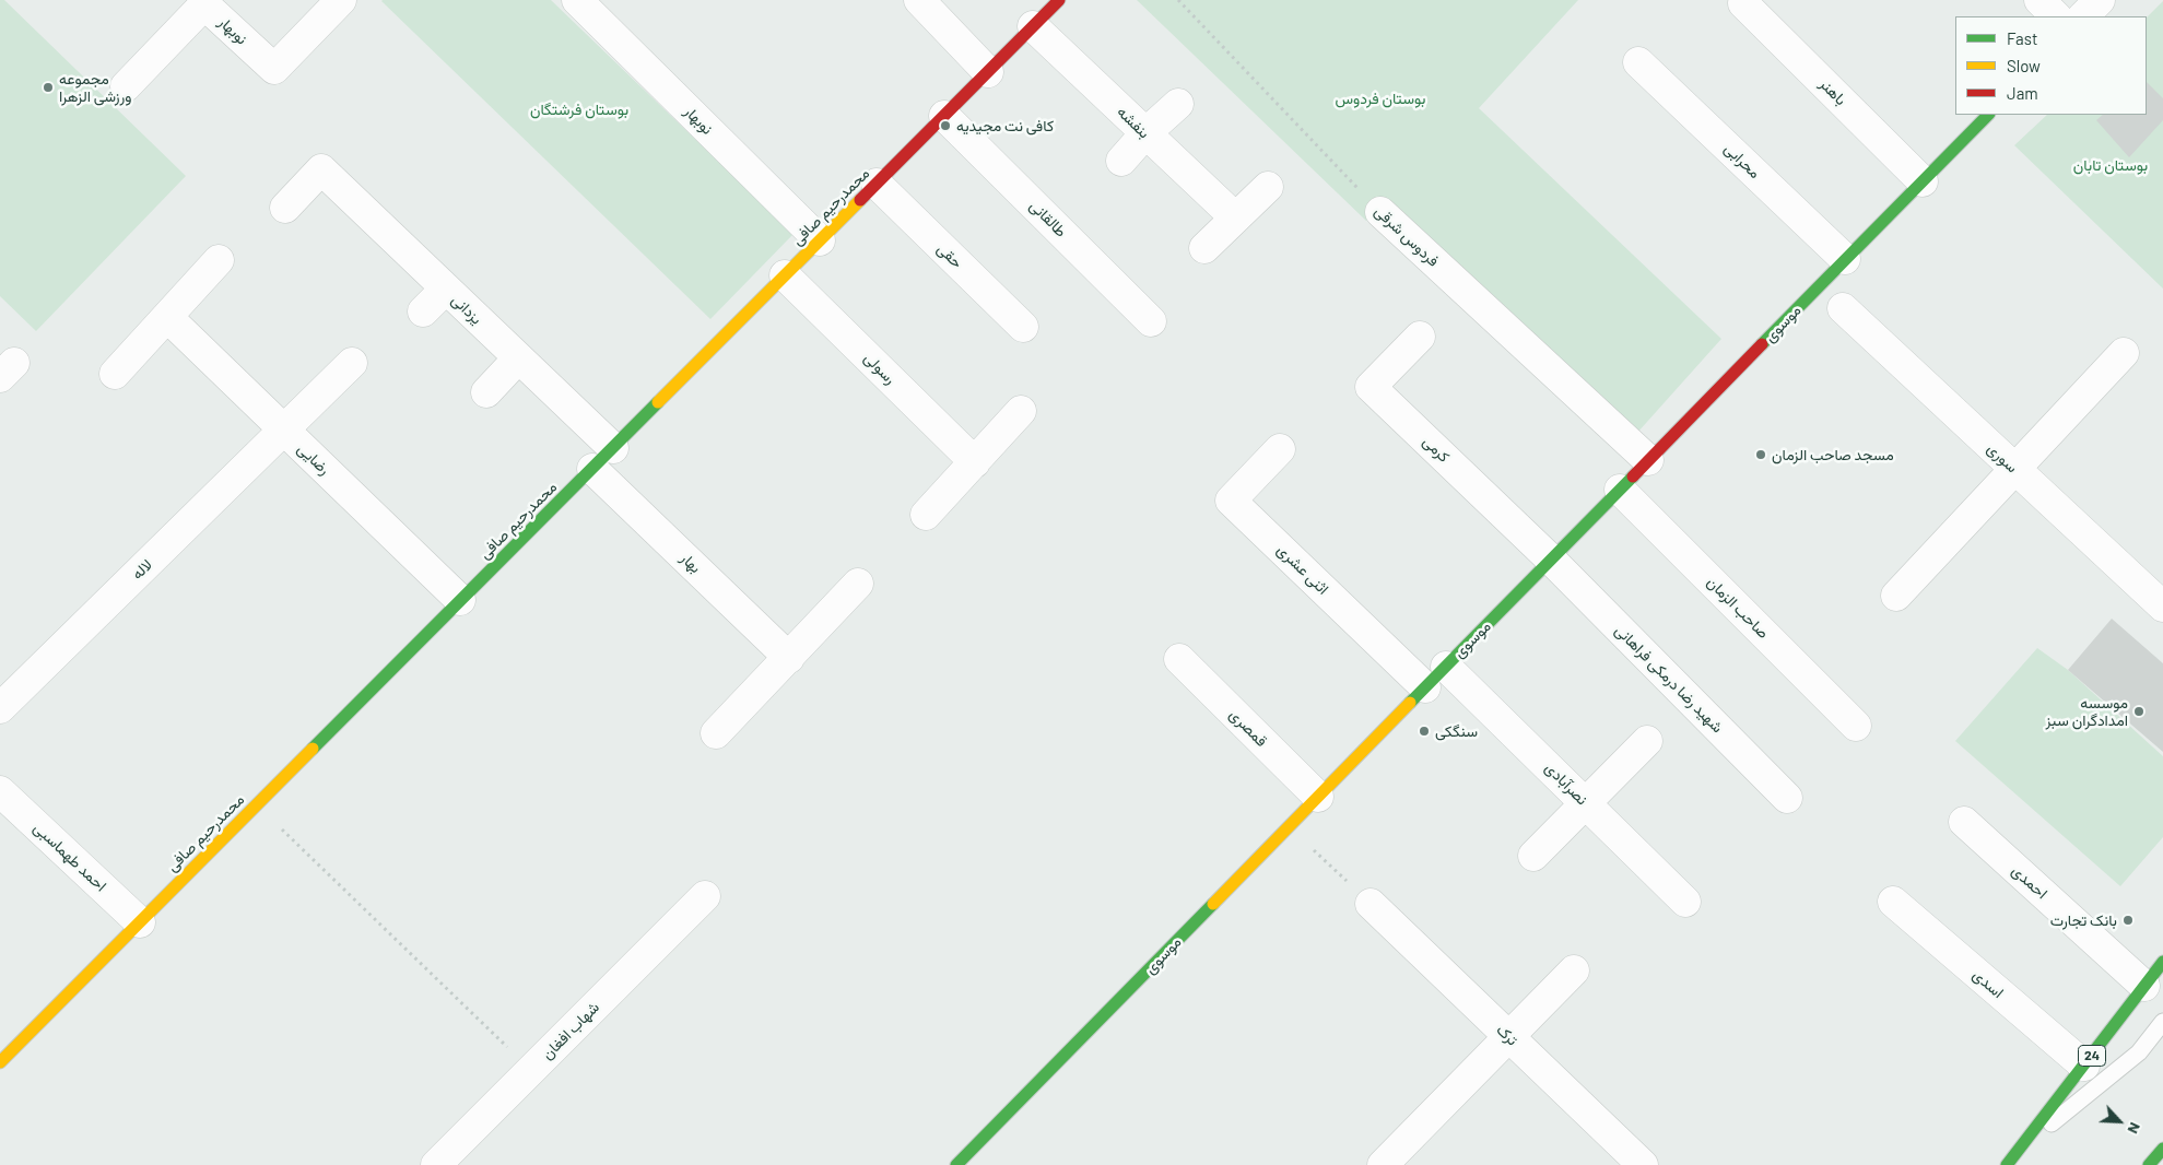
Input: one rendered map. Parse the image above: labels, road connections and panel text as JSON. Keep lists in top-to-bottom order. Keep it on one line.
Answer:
{"streets":{"main road":["محمدرحیم صافی","موسوی","24"],"street":["نوبهار","باهنر","بنفشه","محرابی","طالقانی","فردوس شرقی","حقی","یزدانی","رسولی","کرمی","سوری","رضایی","بهار","لاله","اثنی عشری","صاحب الزمان","شهید رضا درمکی فراهانی","قمصری","نصرآبادی","احمد طهماسبی","احمدی","اسدی","شهاب افغان","ترک"]},"crossings":[["نوبهار","محمدرحیم صافی"],["باهنر","موسوی"],["بنفشه","محمدرحیم صافی"],["محرابی","موسوی"],["محمدرحیم صافی","طالقانی"],["محمدرحیم صافی","حقی"],["محمدرحیم صافی","یزدانی"],["محمدرحیم صافی","رسولی"],["محمدرحیم صافی","رضایی"],["محمدرحیم صافی","بهار"],["محمدرحیم صافی","احمد طهماسبی"],["فردوس شرقی","موسوی"],["موسوی","کرمی"],["موسوی","اثنی عشری"],["موسوی","صاحب الزمان"],["موسوی","شهید رضا درمکی فراهانی"],["موسوی","قمصری"],["موسوی","نصرآبادی"],["کرمی","شهید رضا درمکی فراهانی"],["رضایی","لاله"],["احمدی","24"],["اسدی","24"]],"parks":["بوستان فردوس","بوستان فرشتگان","بوستان تابان"],"places":["مجموعه ورزشی الزهرا","کافی نت مجیدیه","مسجد صاحب الزمان","موسسه امدادگران سبز","سنگکی","بانک تجارت"],"legend":["Fast","Slow","Jam"],"north":"bottom right"}
